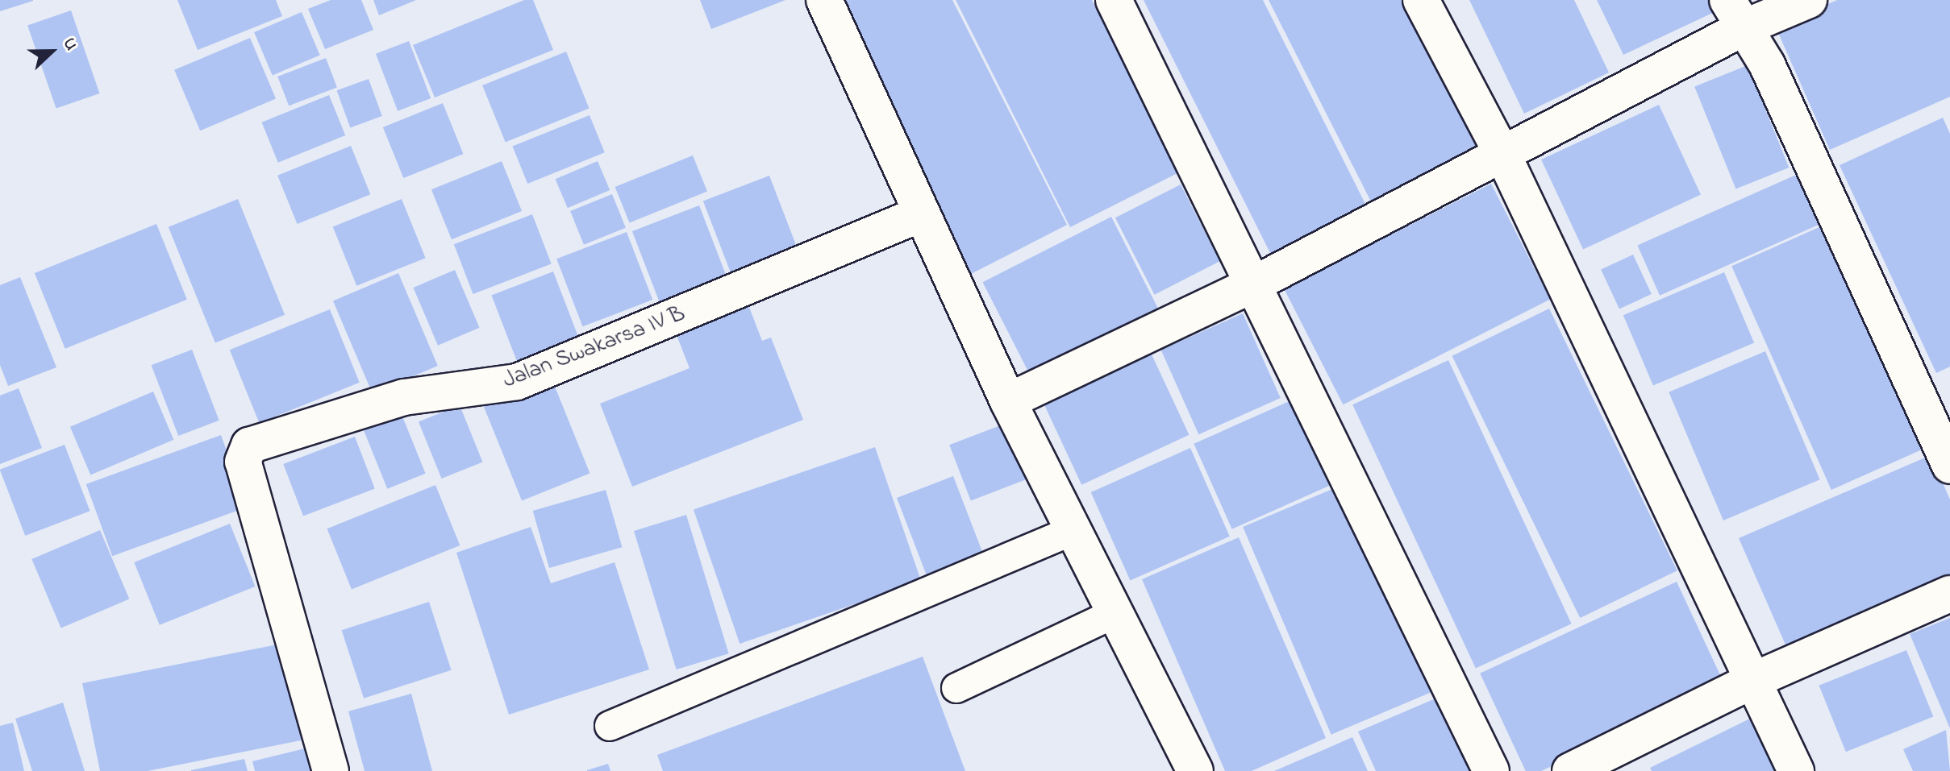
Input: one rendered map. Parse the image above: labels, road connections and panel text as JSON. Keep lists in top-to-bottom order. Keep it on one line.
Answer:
{"streets":{"street":["Jalan Swakarsa IV B"]},"north":"right"}
